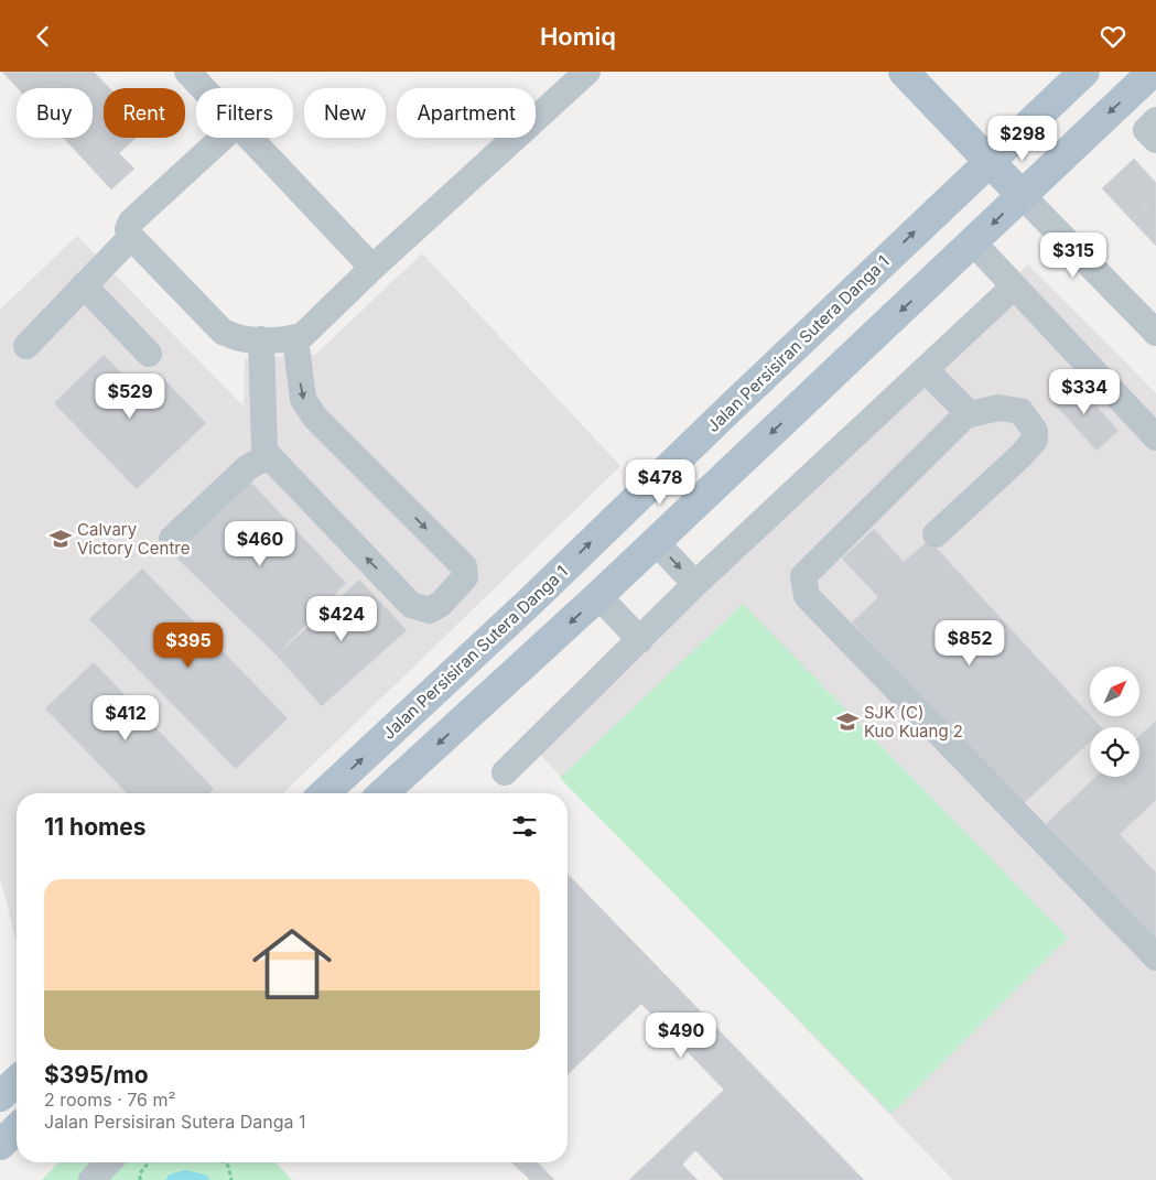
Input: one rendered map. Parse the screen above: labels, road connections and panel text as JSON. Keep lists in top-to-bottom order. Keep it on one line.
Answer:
{"streets":{"main road":["Jalan Persisiran Sutera Danga 1"]},"places":{"school or university":["Calvary Victory Centre","SJK (C) Kuo Kuang 2"]},"north":"top right","page":{"header":"Homiq","chip":["Buy","Rent","Filters","New","Apartment"],"price":["$298","$315","$334","$529","$478","$460","$424","$852","$395","$412","$490"],"heading":"11 homes","list":[{"name":"$395/mo","note":"2 rooms · 76 m² · Jalan Persisiran Sutera Danga 1"}]}}
